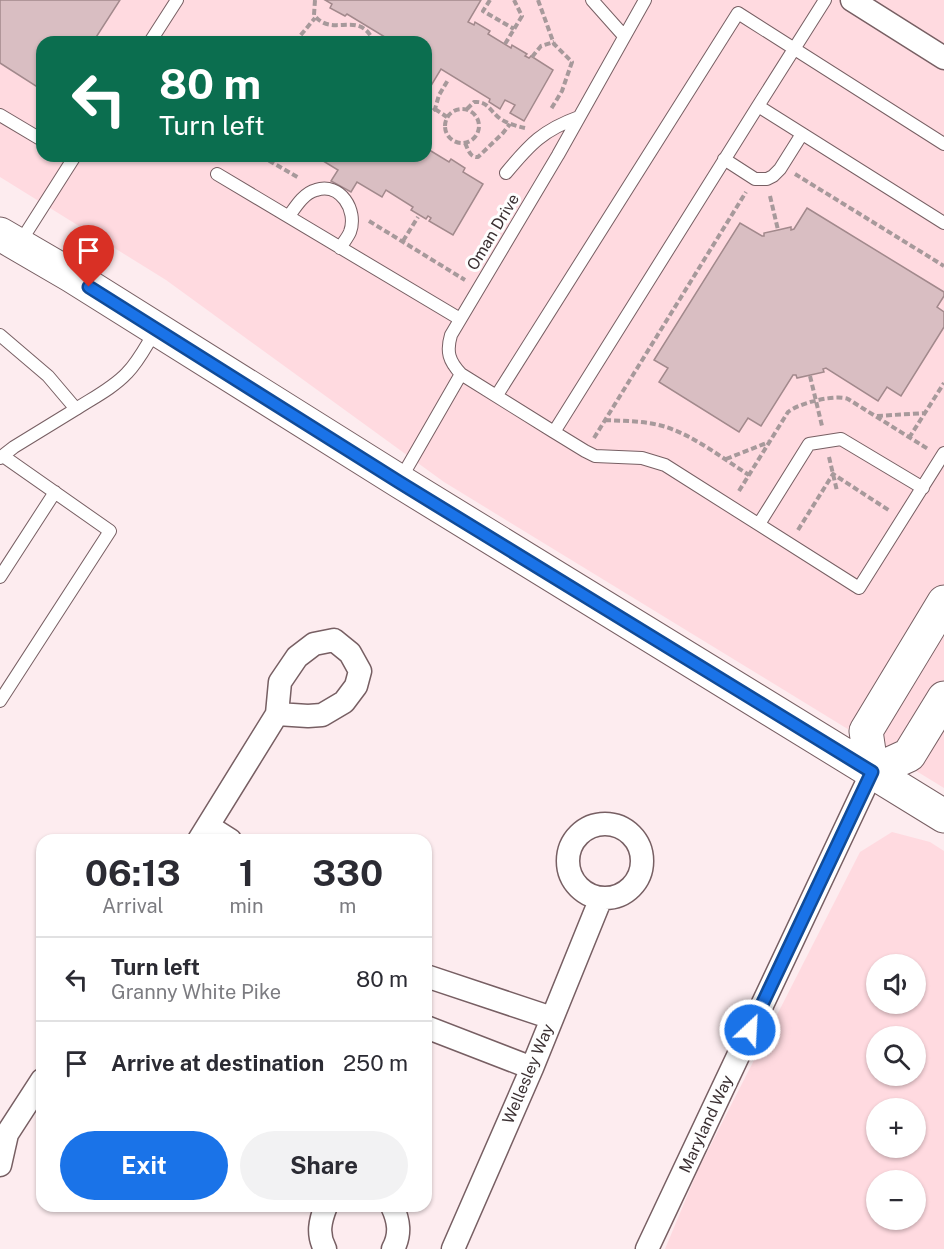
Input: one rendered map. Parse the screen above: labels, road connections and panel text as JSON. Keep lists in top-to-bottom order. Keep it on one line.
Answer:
{"streets":{"street":["Wellesley Way","Maryland Way"],"lane":["Oman Drive"]},"page":{"turn":["80 m","Turn left"],"eta":["06:13","Arrival","1","min","330","m"],"list":[{"name":"Turn left","note":"Granny White Pike","value":"80 m"},{"name":"Arrive at destination","value":"250 m"}],"map_buttons":["+","−"],"buttons":["Exit","Share"]}}
